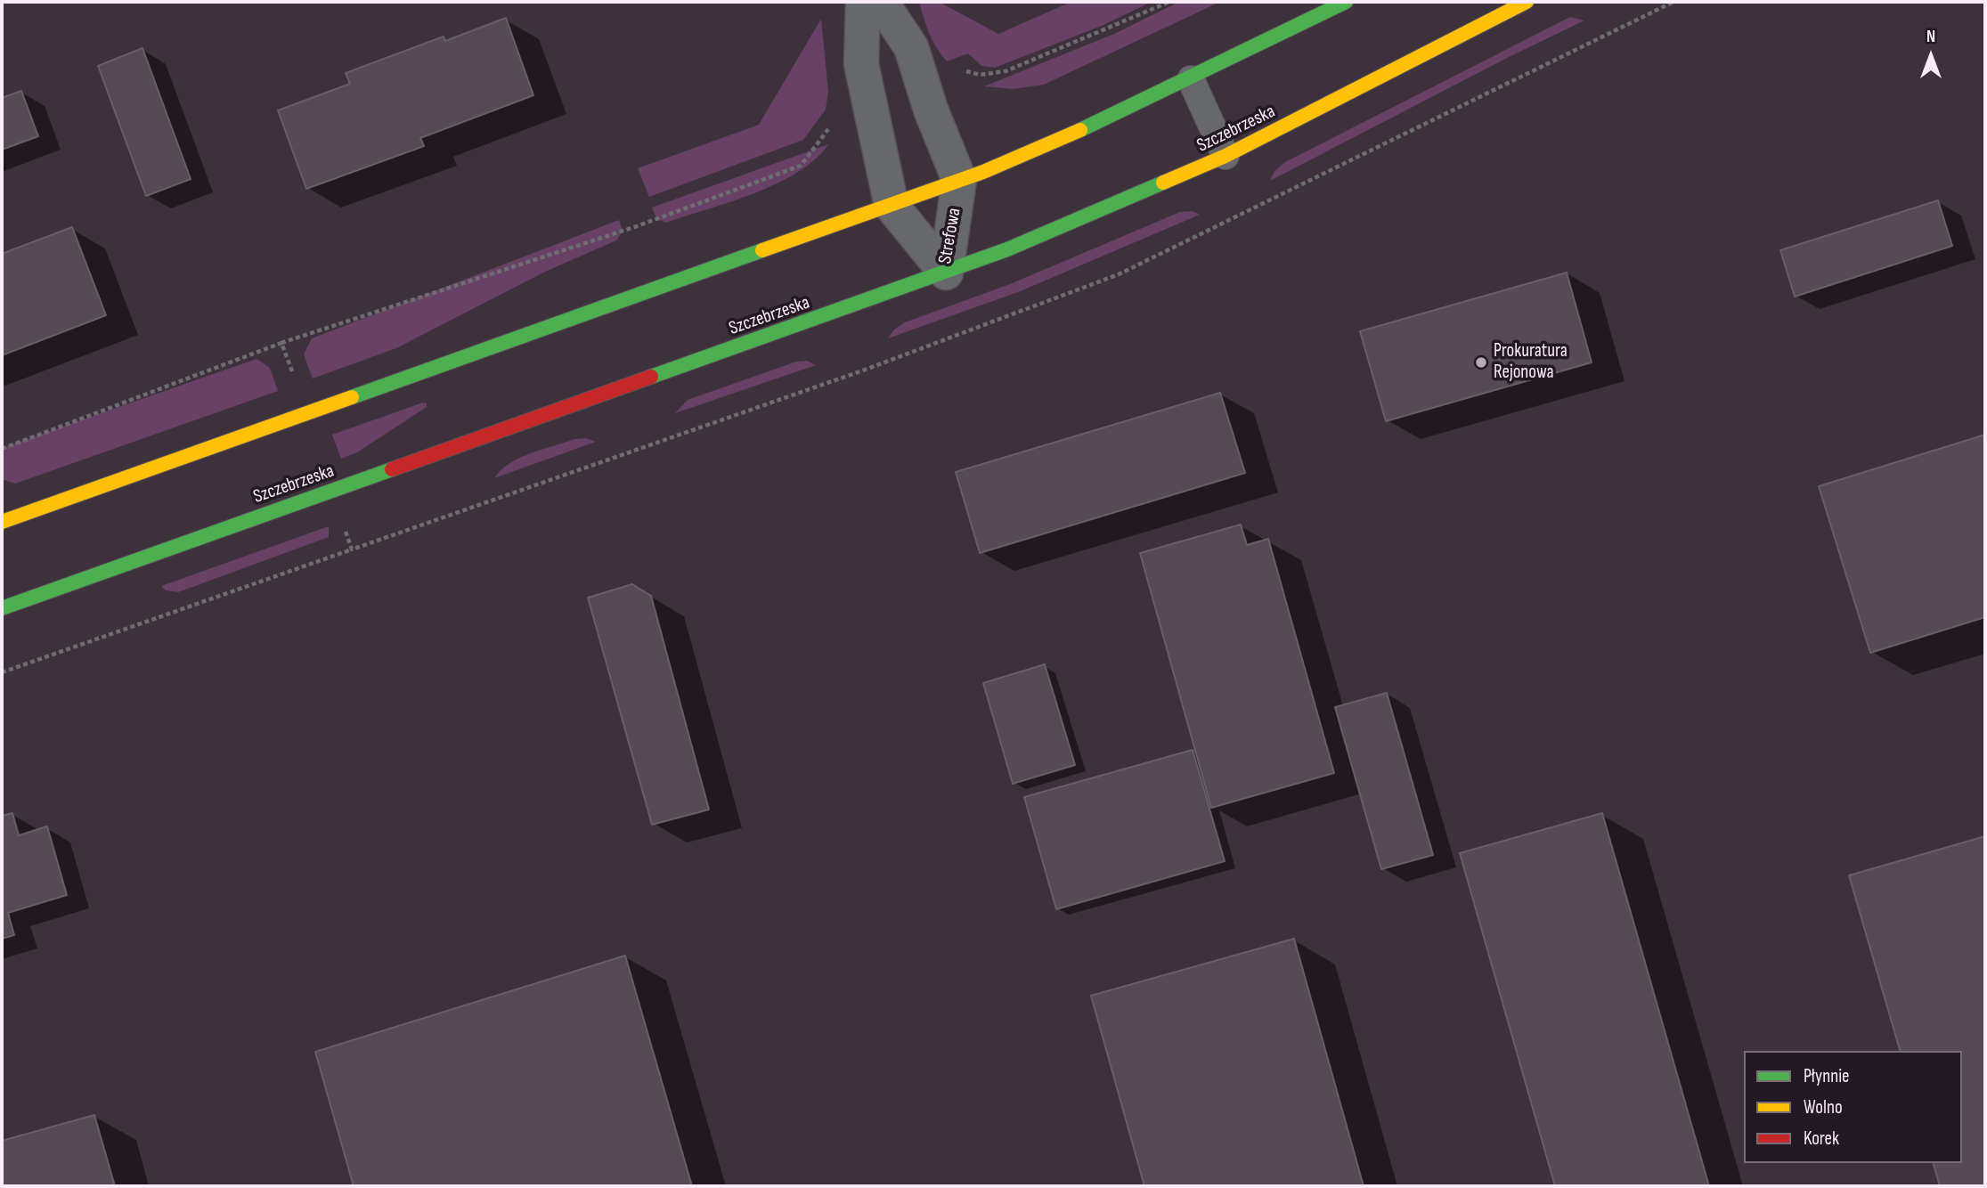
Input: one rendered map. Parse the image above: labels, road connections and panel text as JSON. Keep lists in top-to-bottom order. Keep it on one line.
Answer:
{"streets":{"main road":["Szczebrzeska"],"street":["Strefowa"]},"crossings":[["Szczebrzeska","Strefowa"]],"places":["Prokuratura Rejonowa"],"legend":["Płynnie","Wolno","Korek"],"north":"top"}
